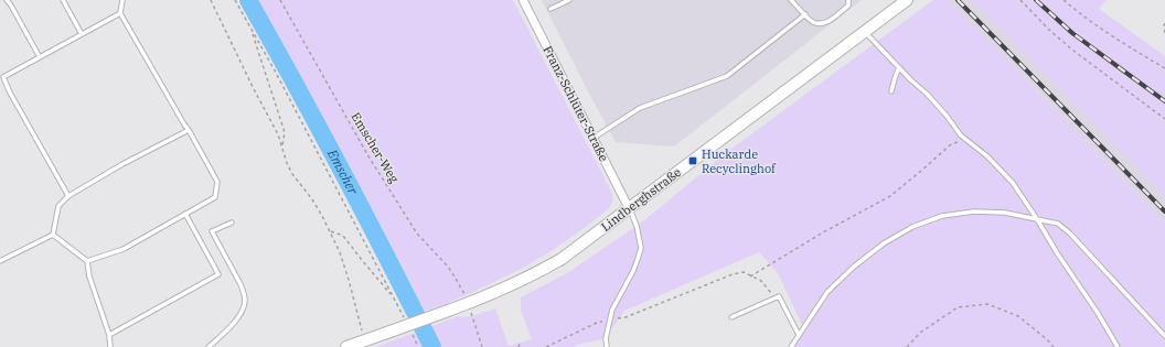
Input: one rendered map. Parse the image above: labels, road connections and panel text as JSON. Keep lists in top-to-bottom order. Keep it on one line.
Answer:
{"streets":{"main road":["Lindberghstraße"],"street":["Franz-Schlüter-Straße"],"path":["Emscher-Weg"]},"crossings":[["Franz-Schlüter-Straße","Lindberghstraße"]],"water":["Emscher"],"places":{"transit":["Huckarde Recyclinghof"]}}
